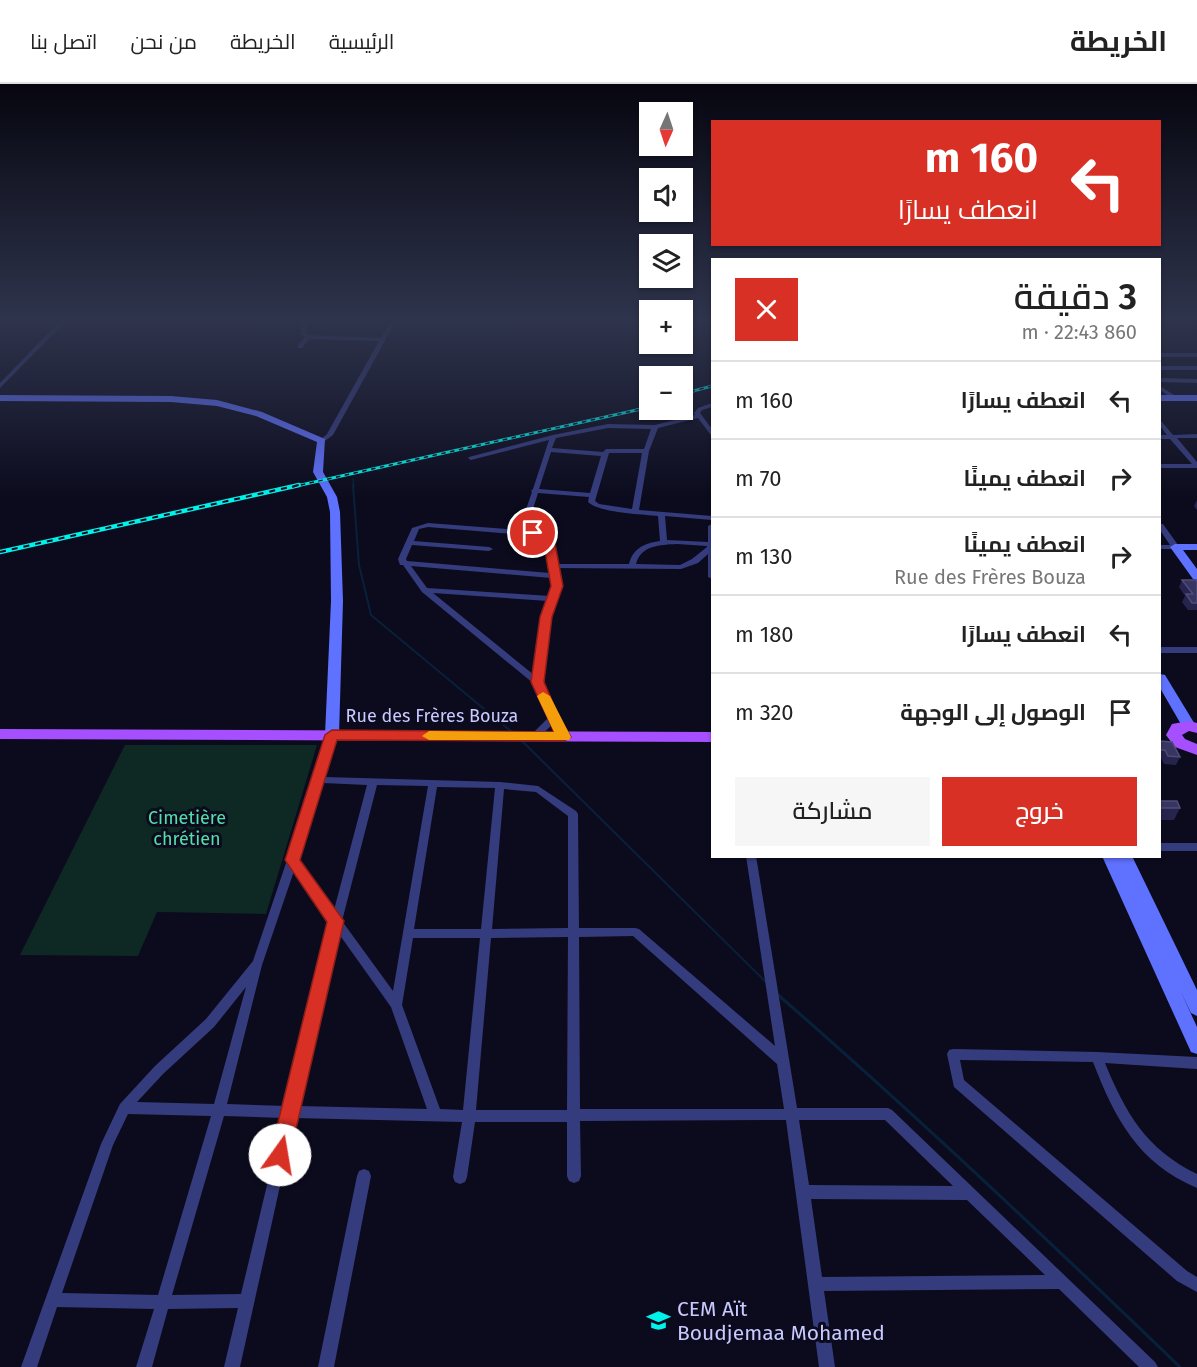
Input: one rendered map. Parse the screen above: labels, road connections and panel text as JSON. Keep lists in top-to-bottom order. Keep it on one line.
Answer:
{"streets":{"main road":["Rue des Frères Bouza"]},"parks":["Cimetière chrétien"],"places":{"school or university":["CEM Aït Boudjemaa Mohamed"]},"north":"bottom","page":{"header":"الخريطة","nav":["الرئيسية","الخريطة","من نحن","اتصل بنا"],"map_buttons":["+","−"],"turn":["160 m","انعطف يسارًا"],"heading":["3 دقيقة","860 m · 22:43"],"list":[{"name":"انعطف يسارًا","value":"160 m"},{"name":"انعطف يمينًا","value":"70 m"},{"name":"انعطف يمينًا","note":"Rue des Frères Bouza","value":"130 m"},{"name":"انعطف يسارًا","value":"180 m"},{"name":"الوصول إلى الوجهة","value":"320 m"}],"buttons":["خروج","مشاركة"]}}
